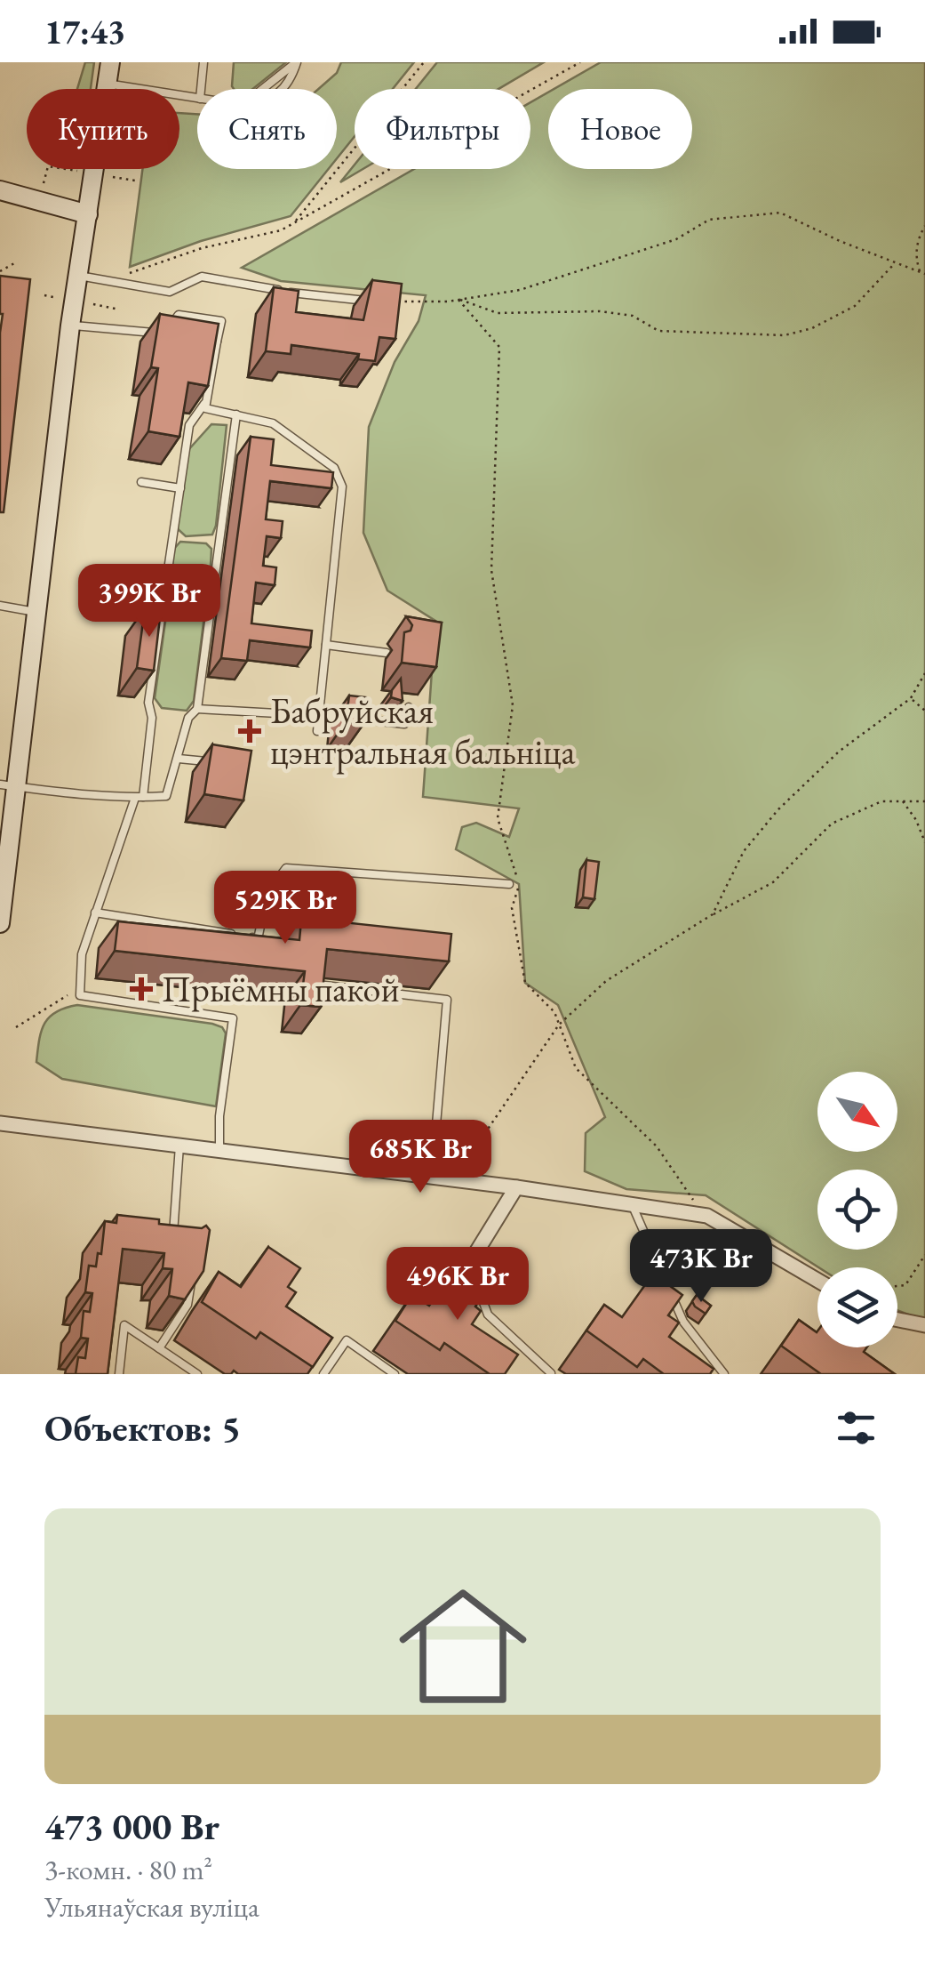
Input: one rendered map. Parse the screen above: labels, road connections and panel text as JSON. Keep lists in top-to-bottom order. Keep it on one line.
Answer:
{"places":{"health":["Бабруйская цэнтральная бальніца","Прыёмны пакой"]},"north":"bottom right","page":{"status":"17:43","chip":["Купить","Снять","Фильтры","Новое"],"price":["399K Br","529K Br","685K Br","473K Br","496K Br"],"heading":"Объектов: 5","list":[{"name":"473 000 Br","note":"3-комн. · 80 m² · Ульянаўская вуліца"}]}}
